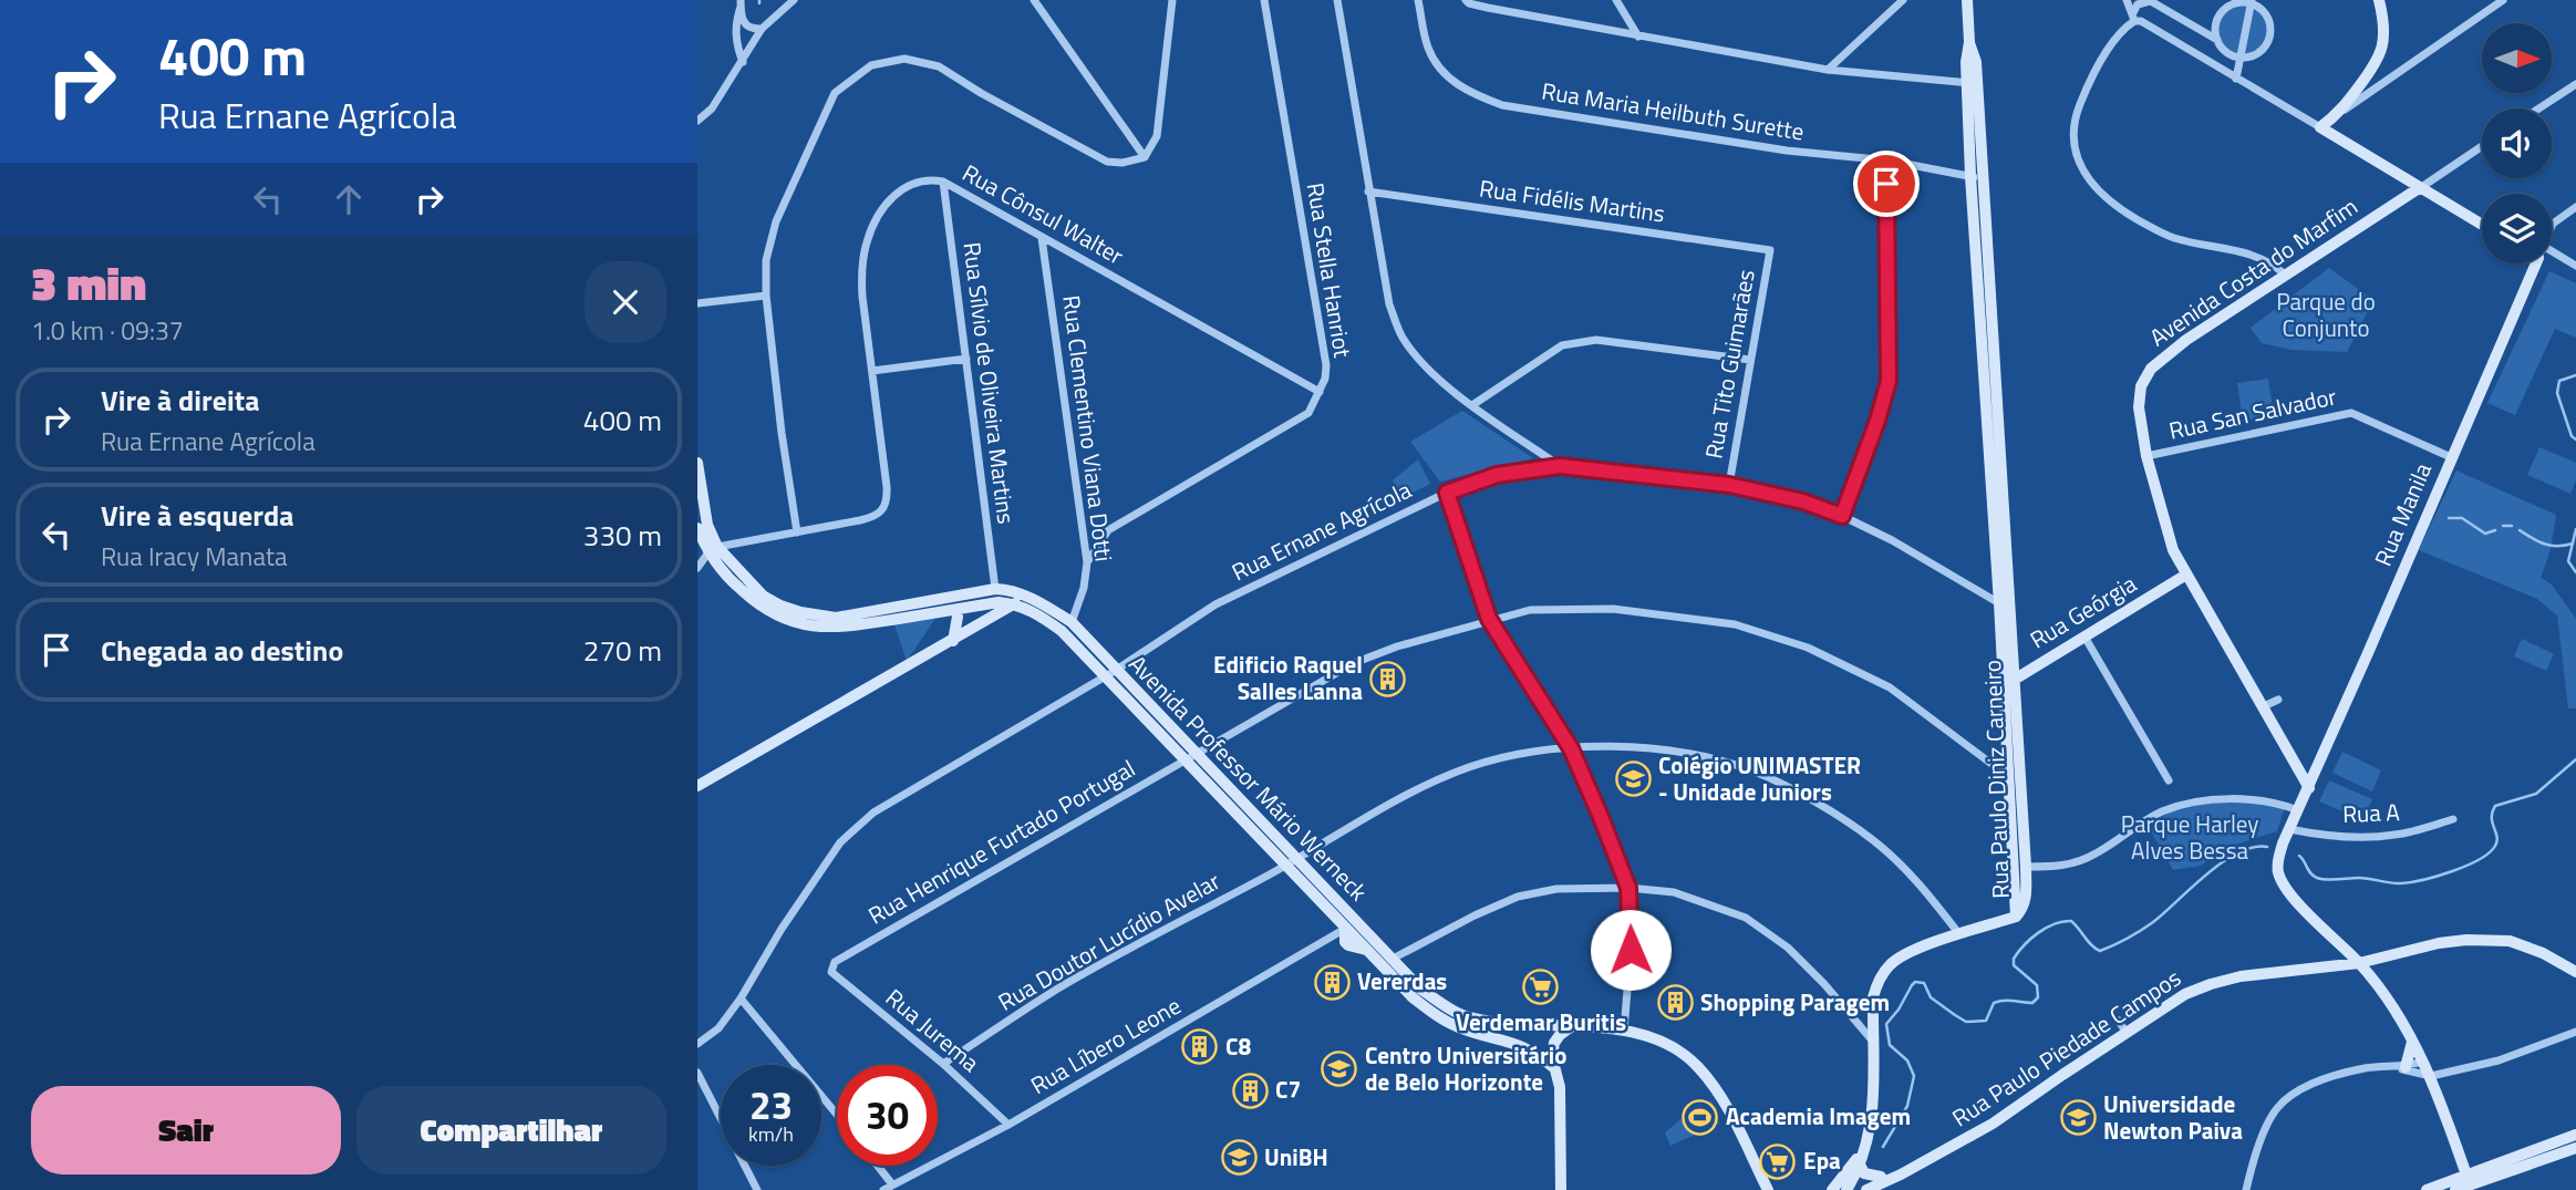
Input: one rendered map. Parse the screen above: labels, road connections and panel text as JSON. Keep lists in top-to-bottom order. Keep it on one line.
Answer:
{"streets":{"street":["Rua Maria Heilbuth Surette","Rua Fidélis Martins","Rua Cônsul Walter","Rua Stella Hanriot","Avenida Costa do Marfim","Rua Tito Guimarães","Rua Sílvio de Oliveira Martins","Rua San Salvador","Rua Clementino Viana Dotti","Rua Manila","Rua Ernane Agrícola","Rua Geórgia","Avenida Professor Mário Werneck","Rua Paulo Diniz Carneiro","Rua A","Rua Henrique Furtado Portugal","Rua Doutor Lucídio Avelar","Rua Jurema","Rua Líbero Leone","Rua Paulo Piedade Campos"]},"crossings":[["Rua Maria Heilbuth Surette","Rua Paulo Diniz Carneiro"],["Rua Fidélis Martins","Rua Tito Guimarães"],["Rua Cônsul Walter","Rua Stella Hanriot"],["Rua Cônsul Walter","Rua Sílvio de Oliveira Martins"],["Rua Cônsul Walter","Rua Clementino Viana Dotti"],["Rua Cônsul Walter","Avenida Professor Mário Werneck"],["Rua Stella Hanriot","Rua Clementino Viana Dotti"],["Avenida Costa do Marfim","Rua San Salvador"],["Avenida Costa do Marfim","Rua Manila"],["Avenida Costa do Marfim","Rua Geórgia"],["Rua Tito Guimarães","Rua Ernane Agrícola"],["Rua Sílvio de Oliveira Martins","Avenida Professor Mário Werneck"],["Rua San Salvador","Rua Manila"],["Rua Clementino Viana Dotti","Avenida Professor Mário Werneck"],["Rua Manila","Rua A"],["Rua Manila","Rua Paulo Piedade Campos"],["Rua Ernane Agrícola","Avenida Professor Mário Werneck"],["Rua Ernane Agrícola","Rua Paulo Diniz Carneiro"],["Rua Geórgia","Rua Paulo Diniz Carneiro"],["Avenida Professor Mário Werneck","Rua Henrique Furtado Portugal"],["Avenida Professor Mário Werneck","Rua Doutor Lucídio Avelar"],["Avenida Professor Mário Werneck","Rua Líbero Leone"],["Rua Paulo Diniz Carneiro","Rua Henrique Furtado Portugal"],["Rua Henrique Furtado Portugal","Rua Jurema"],["Rua Doutor Lucídio Avelar","Rua Jurema"],["Rua Jurema","Rua Líbero Leone"]],"parks":["Parque do Conjunto","Parque Harley Alves Bessa"],"places":{"building":["Edificio Raquel Salles Lanna","Vererdas","Shopping Paragem","C8","C7"],"school or university":["Colégio UNIMASTER - Unidade Juniors","Centro Universitário de Belo Horizonte","Universidade Newton Paiva","UniBH"],"supermarket":["Verdemar Buritis","Epa"],"sports":["Academia Imagem"]},"north":"right","page":{"turn":["400 m","Rua Ernane Agrícola"],"heading":["3 min","1.0 km · 09:37"],"list":[{"name":"Vire à direita","note":"Rua Ernane Agrícola","value":"400 m"},{"name":"Vire à esquerda","note":"Rua Iracy Manata","value":"330 m"},{"name":"Chegada ao destino","value":"270 m"}],"speed":"23 km/h","limit":"30","buttons":["Sair","Compartilhar"]}}
